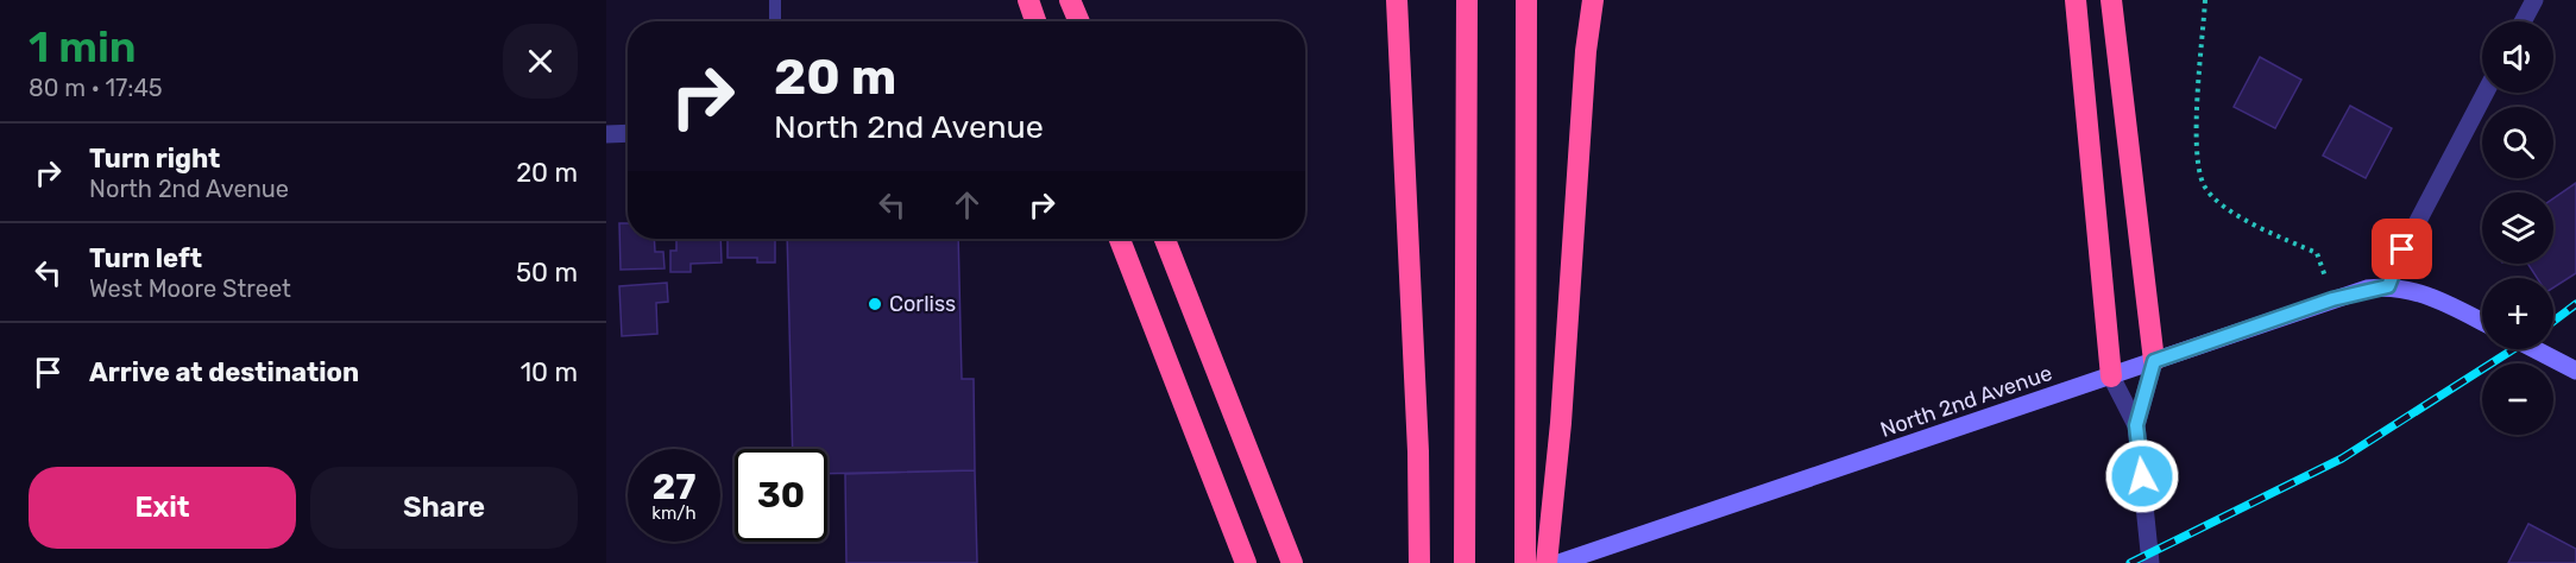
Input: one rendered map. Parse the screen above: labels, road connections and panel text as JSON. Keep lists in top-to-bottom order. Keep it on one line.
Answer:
{"streets":{"main road":["North 2nd Avenue"]},"places":["Corliss"],"page":{"heading":["1 min","80 m · 17:45"],"map_buttons":["+","−"],"turn":["20 m","North 2nd Avenue"],"list":[{"name":"Turn right","note":"North 2nd Avenue","value":"20 m"},{"name":"Turn left","note":"West Moore Street","value":"50 m"},{"name":"Arrive at destination","value":"10 m"}],"speed":"27 km/h","limit":"30","buttons":["Exit","Share"]}}
